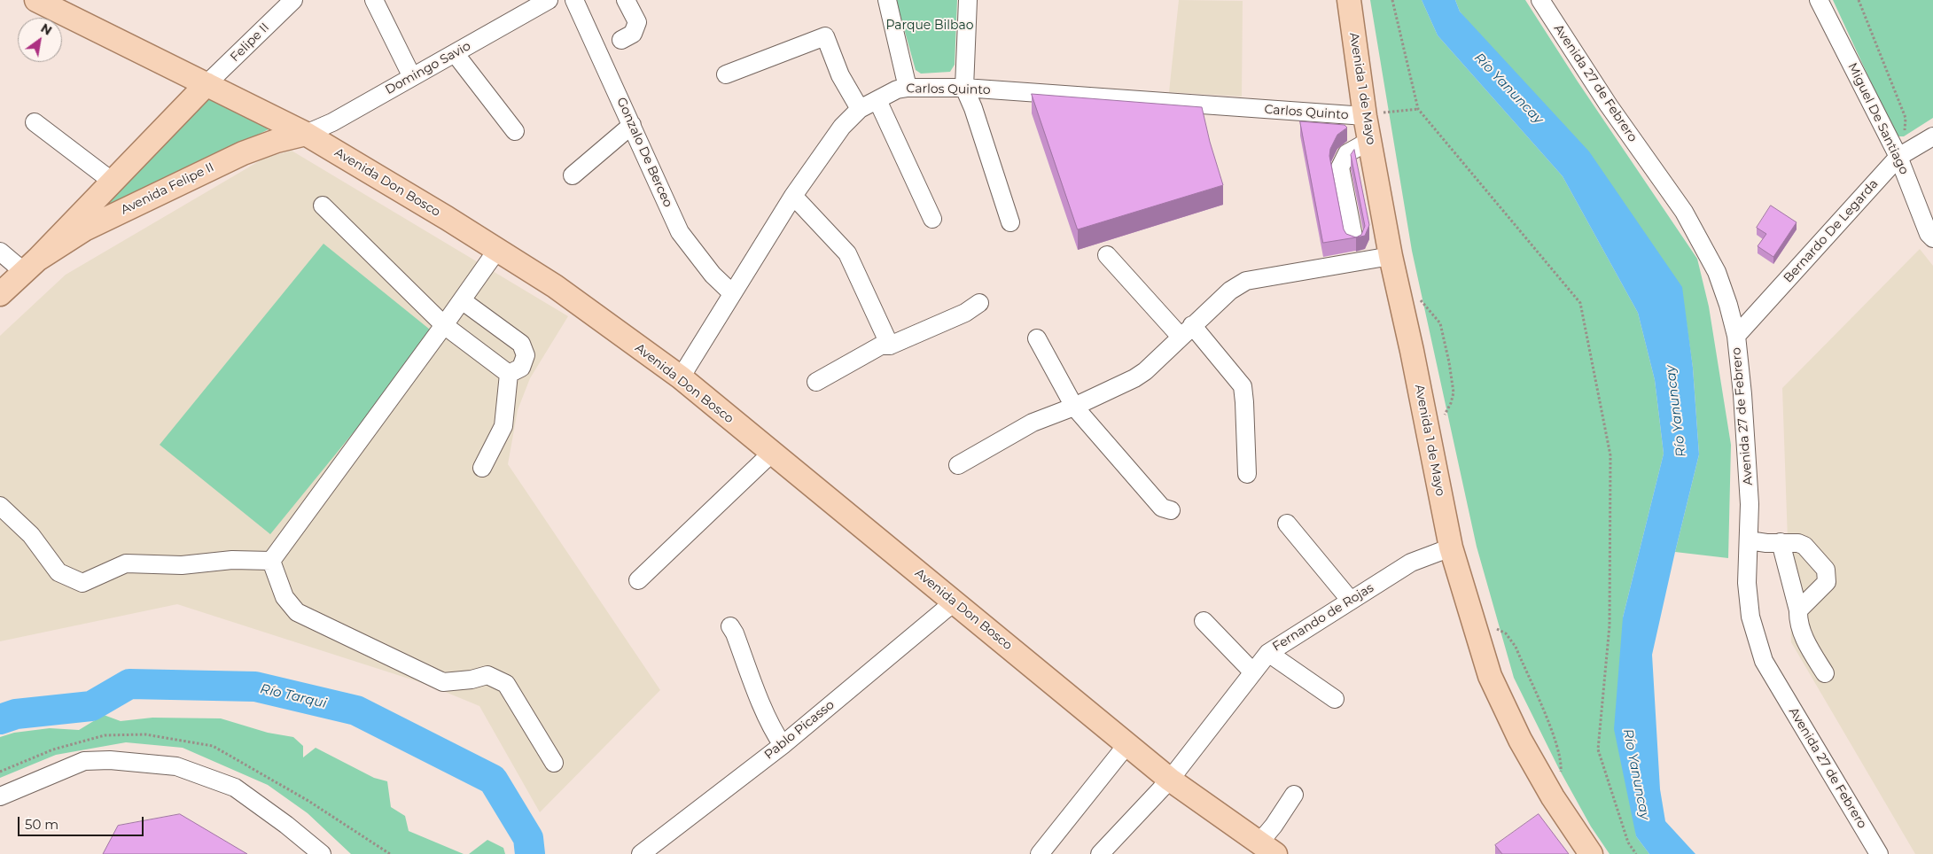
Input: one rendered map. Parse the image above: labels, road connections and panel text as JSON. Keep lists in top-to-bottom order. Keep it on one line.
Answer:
{"streets":{"main road":["Avenida 1 de Mayo","Avenida Don Bosco","Avenida Felipe II"],"street":["Felipe II","Domingo Savio","Avenida 27 de Febrero","Carlos Quinto","Miguel De Santiago","Gonzalo De Berceo","Bernardo De Legarda","Fernando de Rojas","Pablo Picasso"]},"crossings":[["Felipe II","Avenida Don Bosco"],["Felipe II","Avenida Felipe II"],["Domingo Savio","Avenida Don Bosco"],["Domingo Savio","Avenida Felipe II"],["Avenida 27 de Febrero","Bernardo De Legarda"],["Avenida 1 de Mayo","Carlos Quinto"],["Avenida 1 de Mayo","Fernando de Rojas"],["Carlos Quinto","Gonzalo De Berceo"],["Carlos Quinto","Avenida Don Bosco"],["Miguel De Santiago","Bernardo De Legarda"],["Avenida Don Bosco","Avenida Felipe II"],["Avenida Don Bosco","Fernando de Rojas"],["Avenida Don Bosco","Pablo Picasso"]],"water":["Río Yanuncay","Río Tarqui"],"parks":["Parque Bilbao"],"scale_bar":"50 m","north":"top right"}
